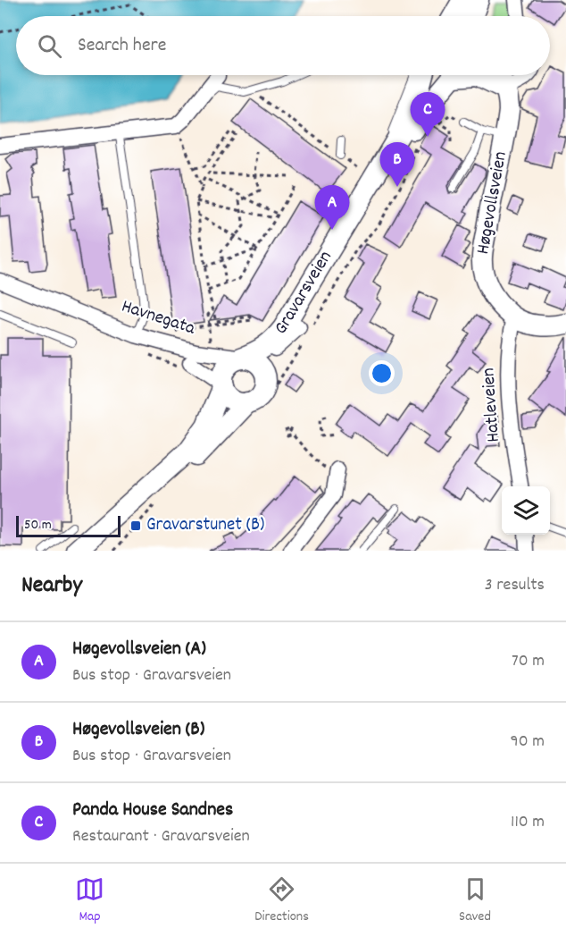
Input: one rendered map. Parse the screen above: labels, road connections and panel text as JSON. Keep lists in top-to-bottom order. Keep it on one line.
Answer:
{"streets":{"main road":["Høgevollsveien","Gravarsveien"],"street":["Havnegata","Hatleveien"]},"crossings":[["Høgevollsveien","Hatleveien"],["Gravarsveien","Havnegata"]],"places":{"transit":["Gravarstunet (B)"]},"scale_bar":"50 m","page":{"search":"Search here","pins":["C","B","A"],"scale":"50 m","heading":["Nearby","3 results"],"list":[{"mark":"A","name":"Høgevollsveien (A)","note":"Bus stop · Gravarsveien","value":"70 m"},{"mark":"B","name":"Høgevollsveien (B)","note":"Bus stop · Gravarsveien","value":"90 m"},{"mark":"C","name":"Panda House Sandnes","note":"Restaurant · Gravarsveien","value":"110 m"}],"nav":["Map","Directions","Saved"]}}
